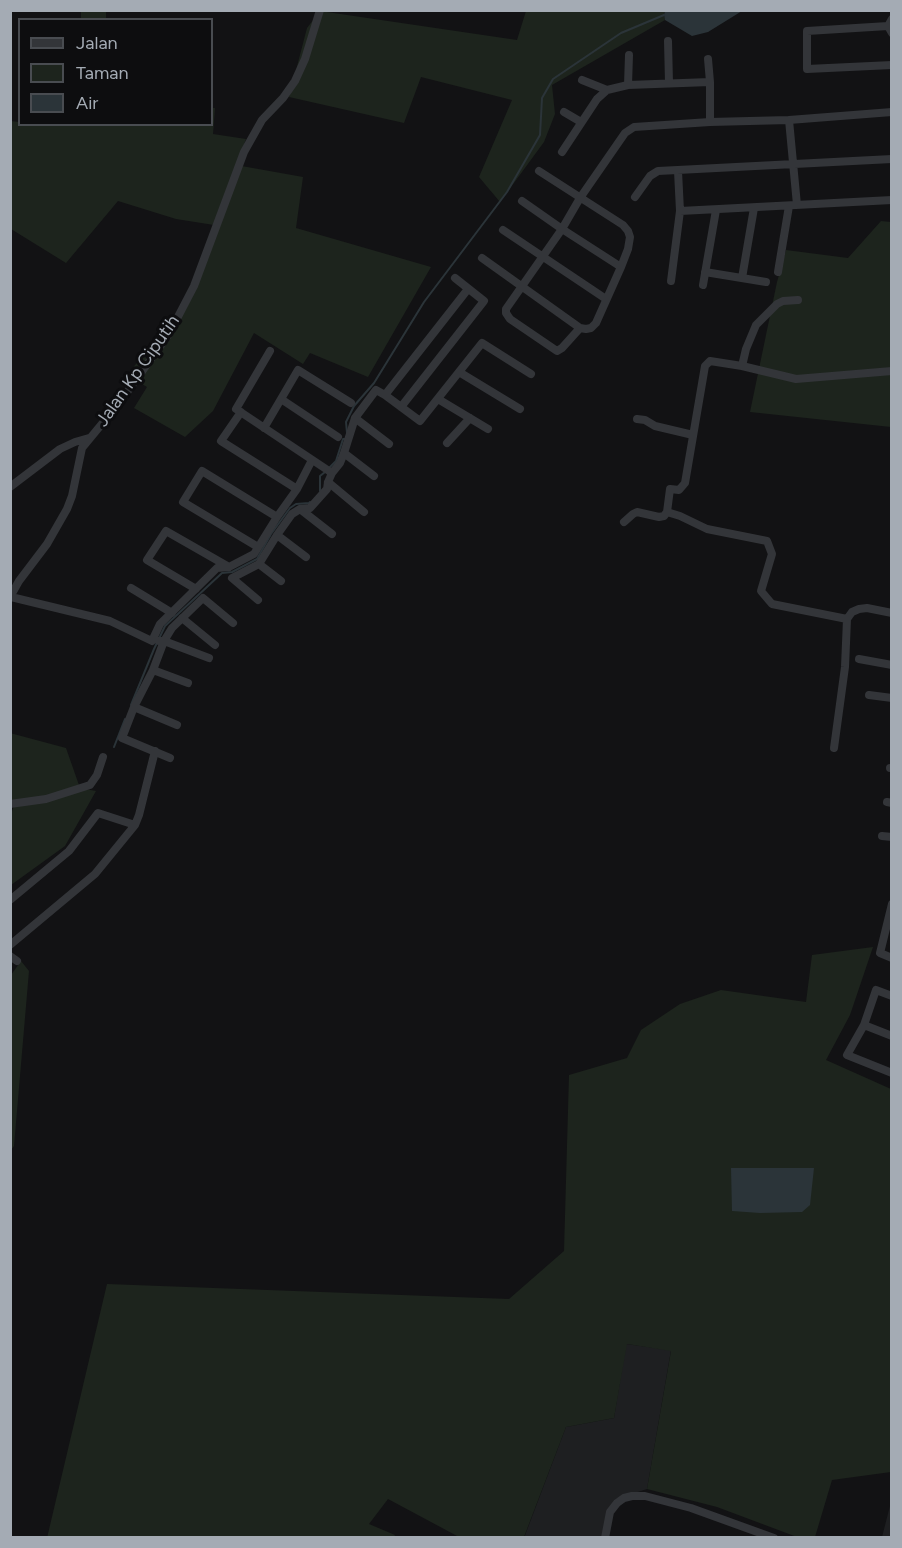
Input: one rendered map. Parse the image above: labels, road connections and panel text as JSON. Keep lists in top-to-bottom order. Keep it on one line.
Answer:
{"streets":{"street":["Jalan Kp Ciputih"]},"legend":["Jalan","Taman","Air"]}
